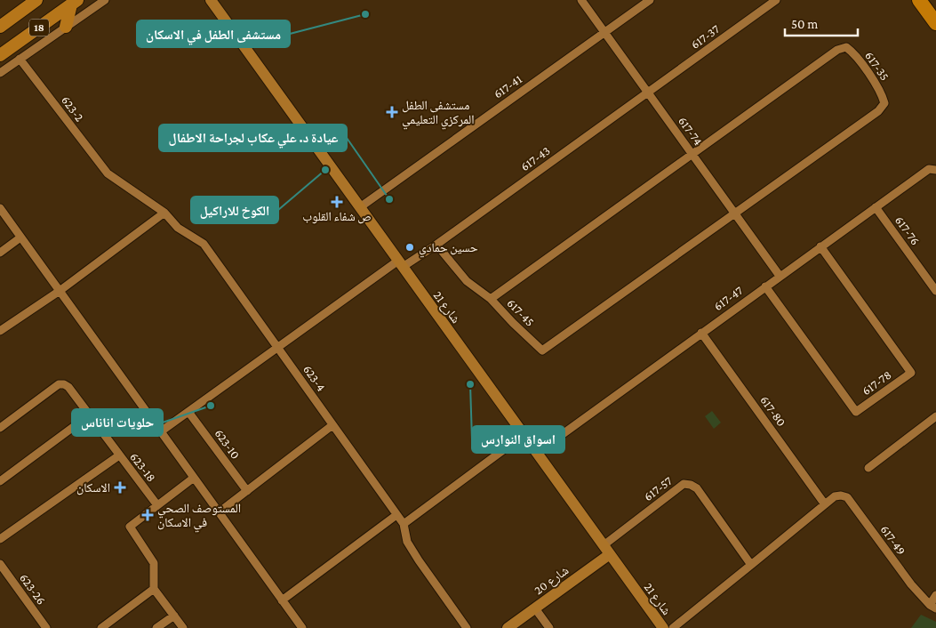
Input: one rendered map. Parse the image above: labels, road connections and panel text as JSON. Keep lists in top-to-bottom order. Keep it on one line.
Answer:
{"streets":{"main road":["18"],"street":["617-37","617-35","617-41","623-2","617-74","617-43","617-76","617-47","شارع 21","617-45","623-4","617-78","617-80","623-10","623-18","617-57","617-49","شارع 20","623-26"]},"crossings":[["617-37","617-74"],["617-37","617-43"],["617-35","617-74"],["617-35","617-45"],["617-41","617-74"],["617-41","شارع 21"],["623-2","623-4"],["617-74","617-43"],["617-74","617-47"],["617-74","617-45"],["617-43","شارع 21"],["617-43","623-4"],["617-43","623-10"],["617-76","617-47"],["617-47","شارع 21"],["617-47","617-78"],["617-47","617-80"],["شارع 21","617-57"],["شارع 21","شارع 20"],["617-80","617-49"],["617-57","شارع 20"]],"places":{"other":["مستشفى الطفل في الاسكان","الكوخ للاراكيل","عيادة د. علي عكاب لجراحة الاطفال","حسين حمادي","اسواق النوارس","حلويات اناناس"],"health":["مستشفى الطفل المركزي التعليمي","ص شفاء القلوب","الاسكان","المستوصف الصحي في الاسكان"]},"scale_bar":"50 m"}
